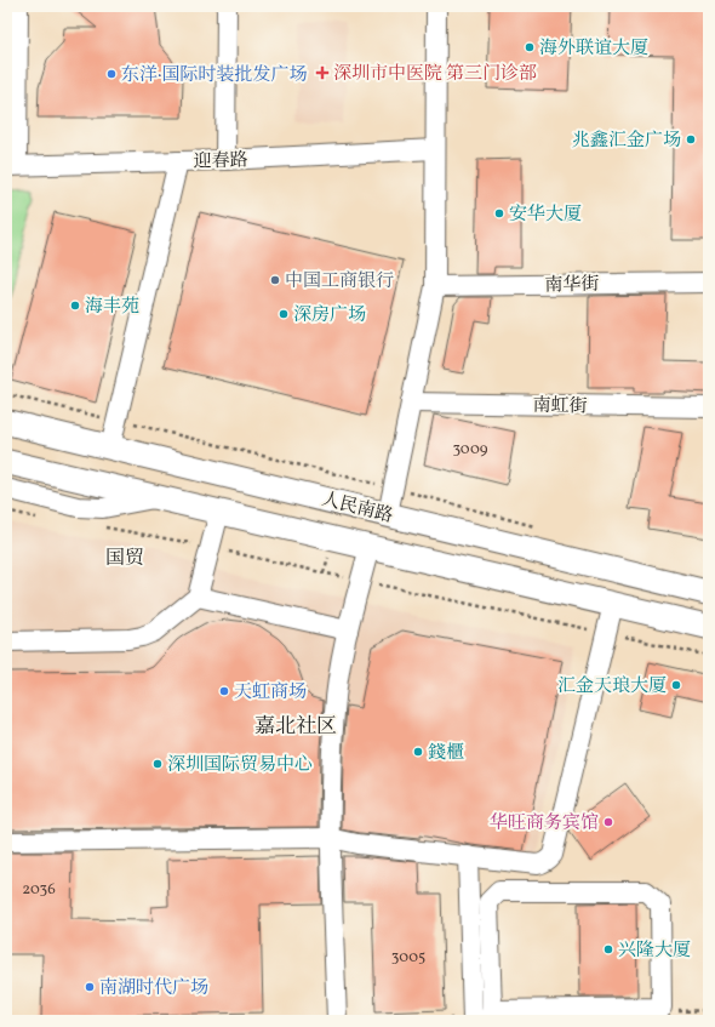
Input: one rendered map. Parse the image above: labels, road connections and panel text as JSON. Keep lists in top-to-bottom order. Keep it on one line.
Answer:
{"streets":{"main road":["人民南路"],"street":["迎春路","南华街","南虹街"]},"districts":["国贸","嘉北社区"],"places":{"other":["海外联谊大厦","东洋·国际时装批发广场","兆鑫汇金广场","安华大厦","中国工商银行","海丰苑","深房广场","汇金天琅大厦","天虹商场","錢櫃","深圳国际贸易中心","华旺商务宾馆","兴隆大厦","南湖时代广场"],"health":["深圳市中医院 第三门诊部"]},"house_numbers":["3009","2036","3005"]}
